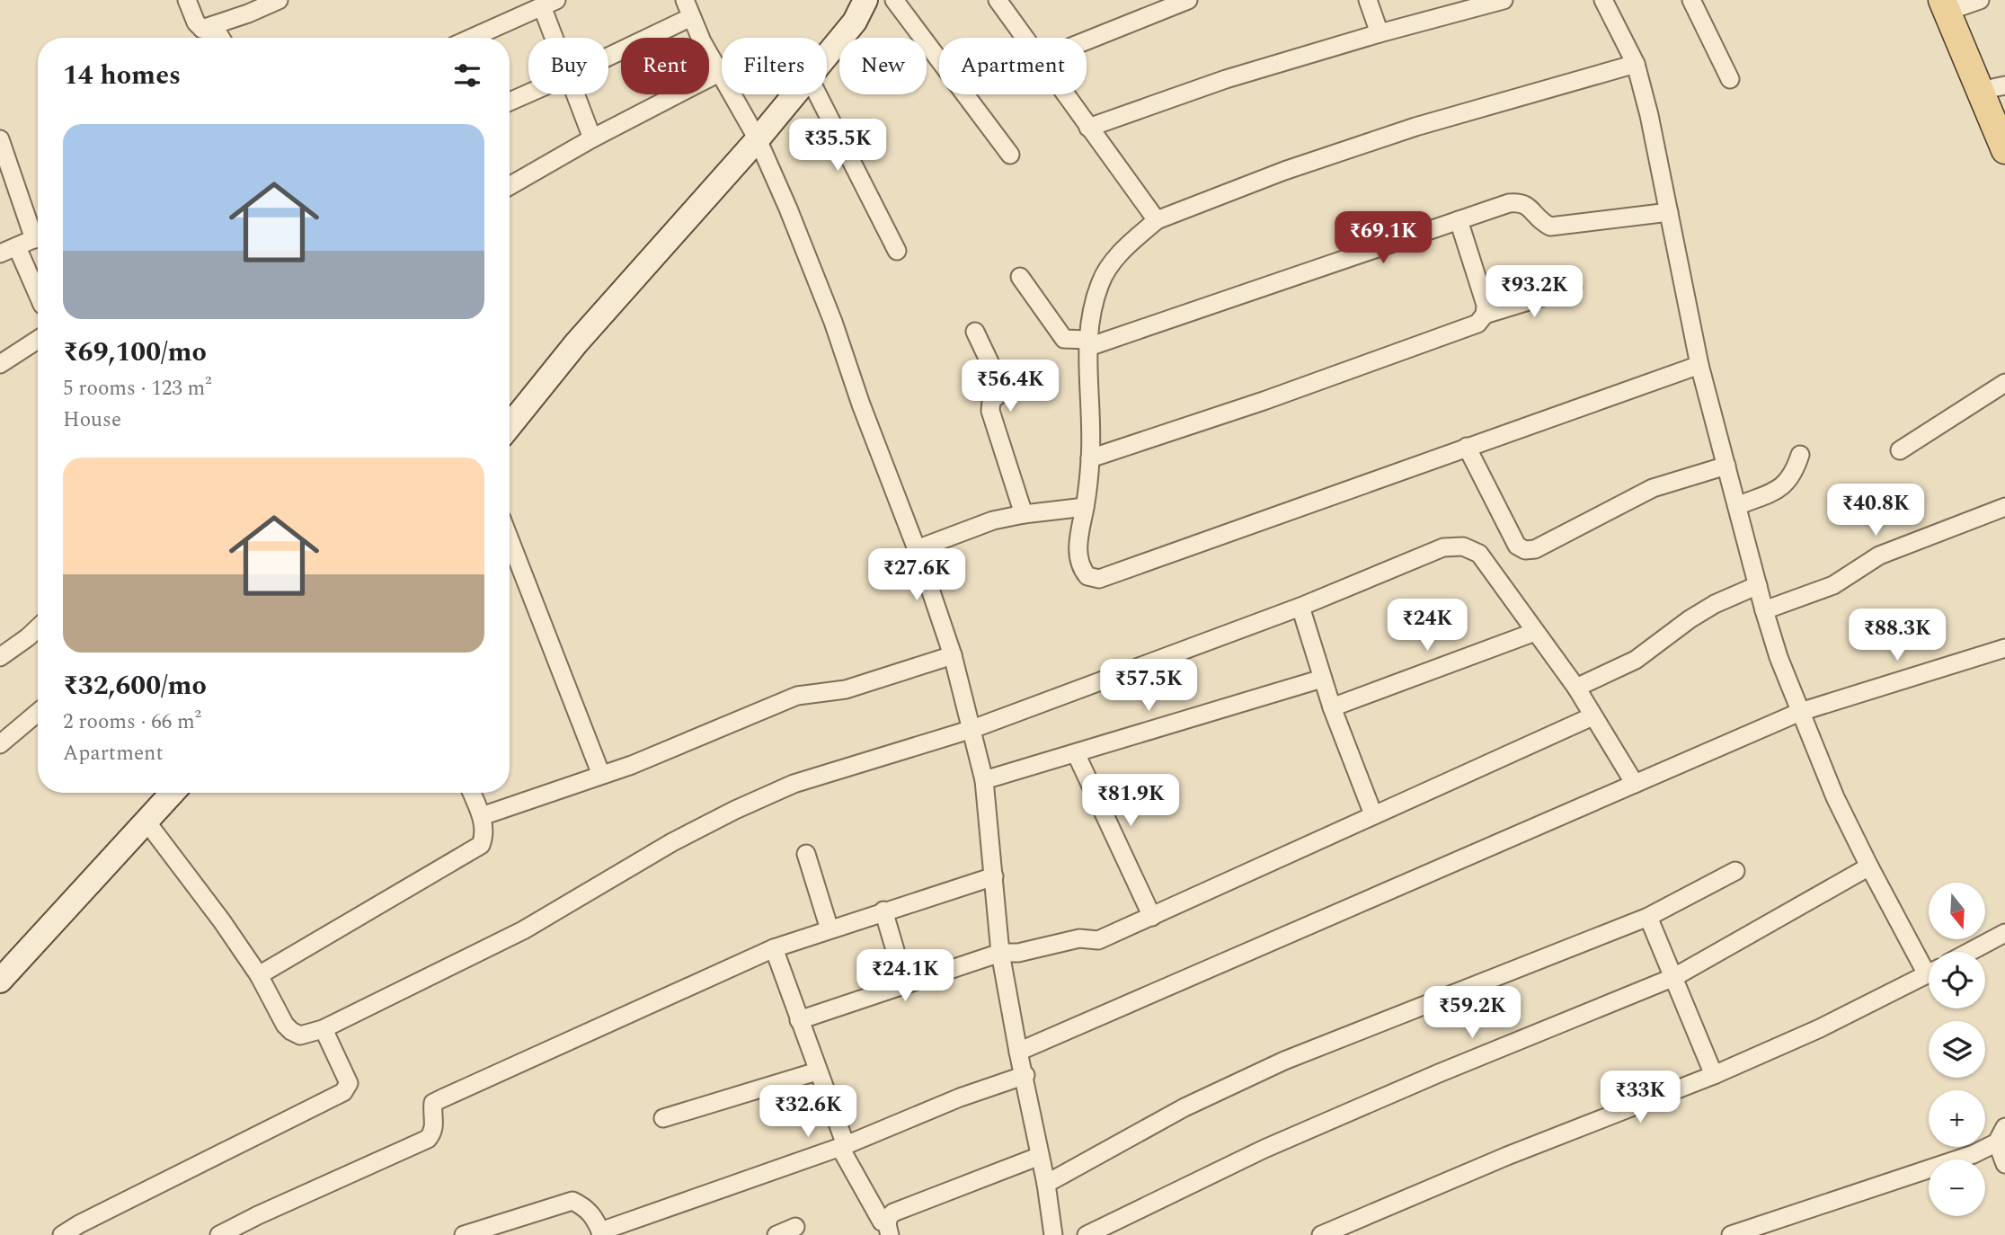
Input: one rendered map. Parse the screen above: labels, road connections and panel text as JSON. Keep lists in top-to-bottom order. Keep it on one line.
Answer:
{"north":"bottom","page":{"chip":["Buy","Rent","Filters","New","Apartment"],"heading":"14 homes","list":[{"name":"₹69,100/mo","note":"5 rooms · 123 m² · House"},{"name":"₹32,600/mo","note":"2 rooms · 66 m² · Apartment"}],"price":["₹35.5K","₹69.1K","₹93.2K","₹56.4K","₹40.8K","₹27.6K","₹24K","₹88.3K","₹57.5K","₹81.9K","₹24.1K","₹59.2K","₹33K","₹32.6K"],"map_buttons":["+","−"]}}
